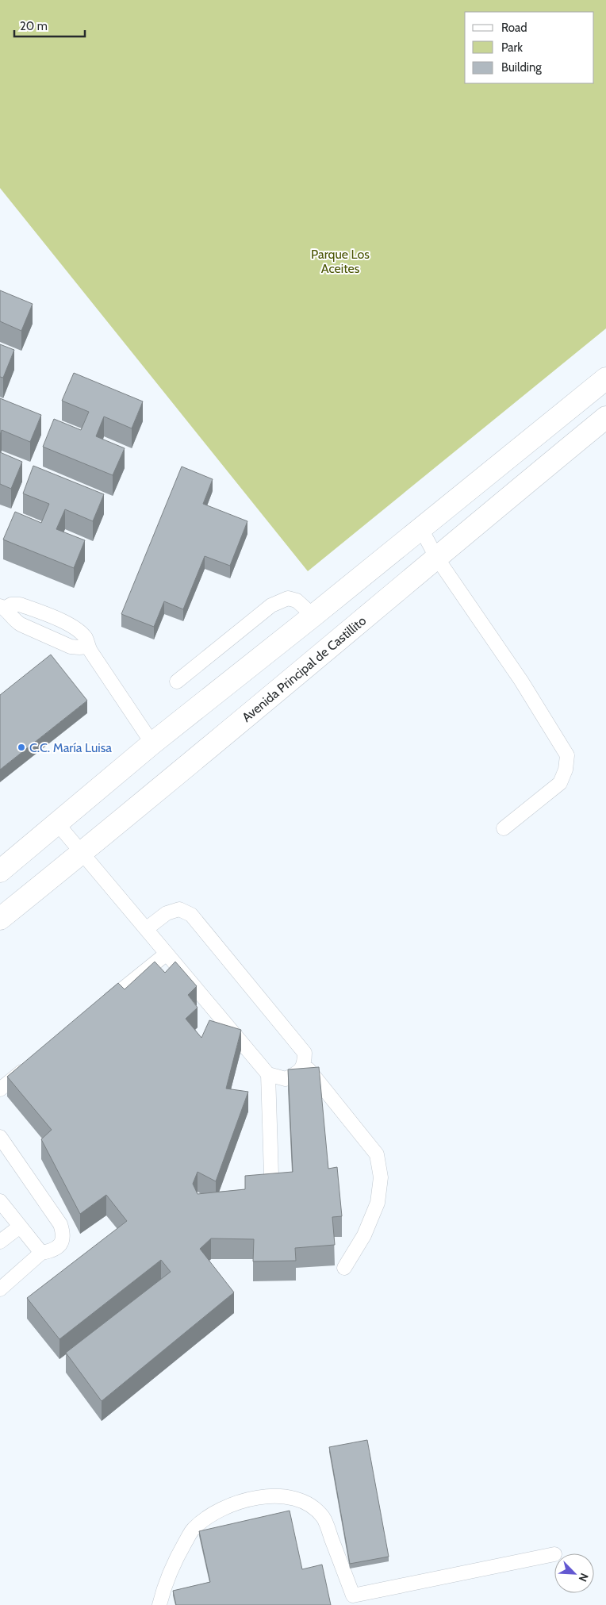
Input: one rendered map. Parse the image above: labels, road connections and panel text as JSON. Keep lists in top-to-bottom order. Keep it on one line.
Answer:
{"streets":{"main road":["Avenida Principal de Castillito"]},"parks":["Parque Los Aceites"],"places":["C.C. María Luisa"],"legend":["Road","Park","Building"],"scale_bar":"20 m","north":"bottom right"}
